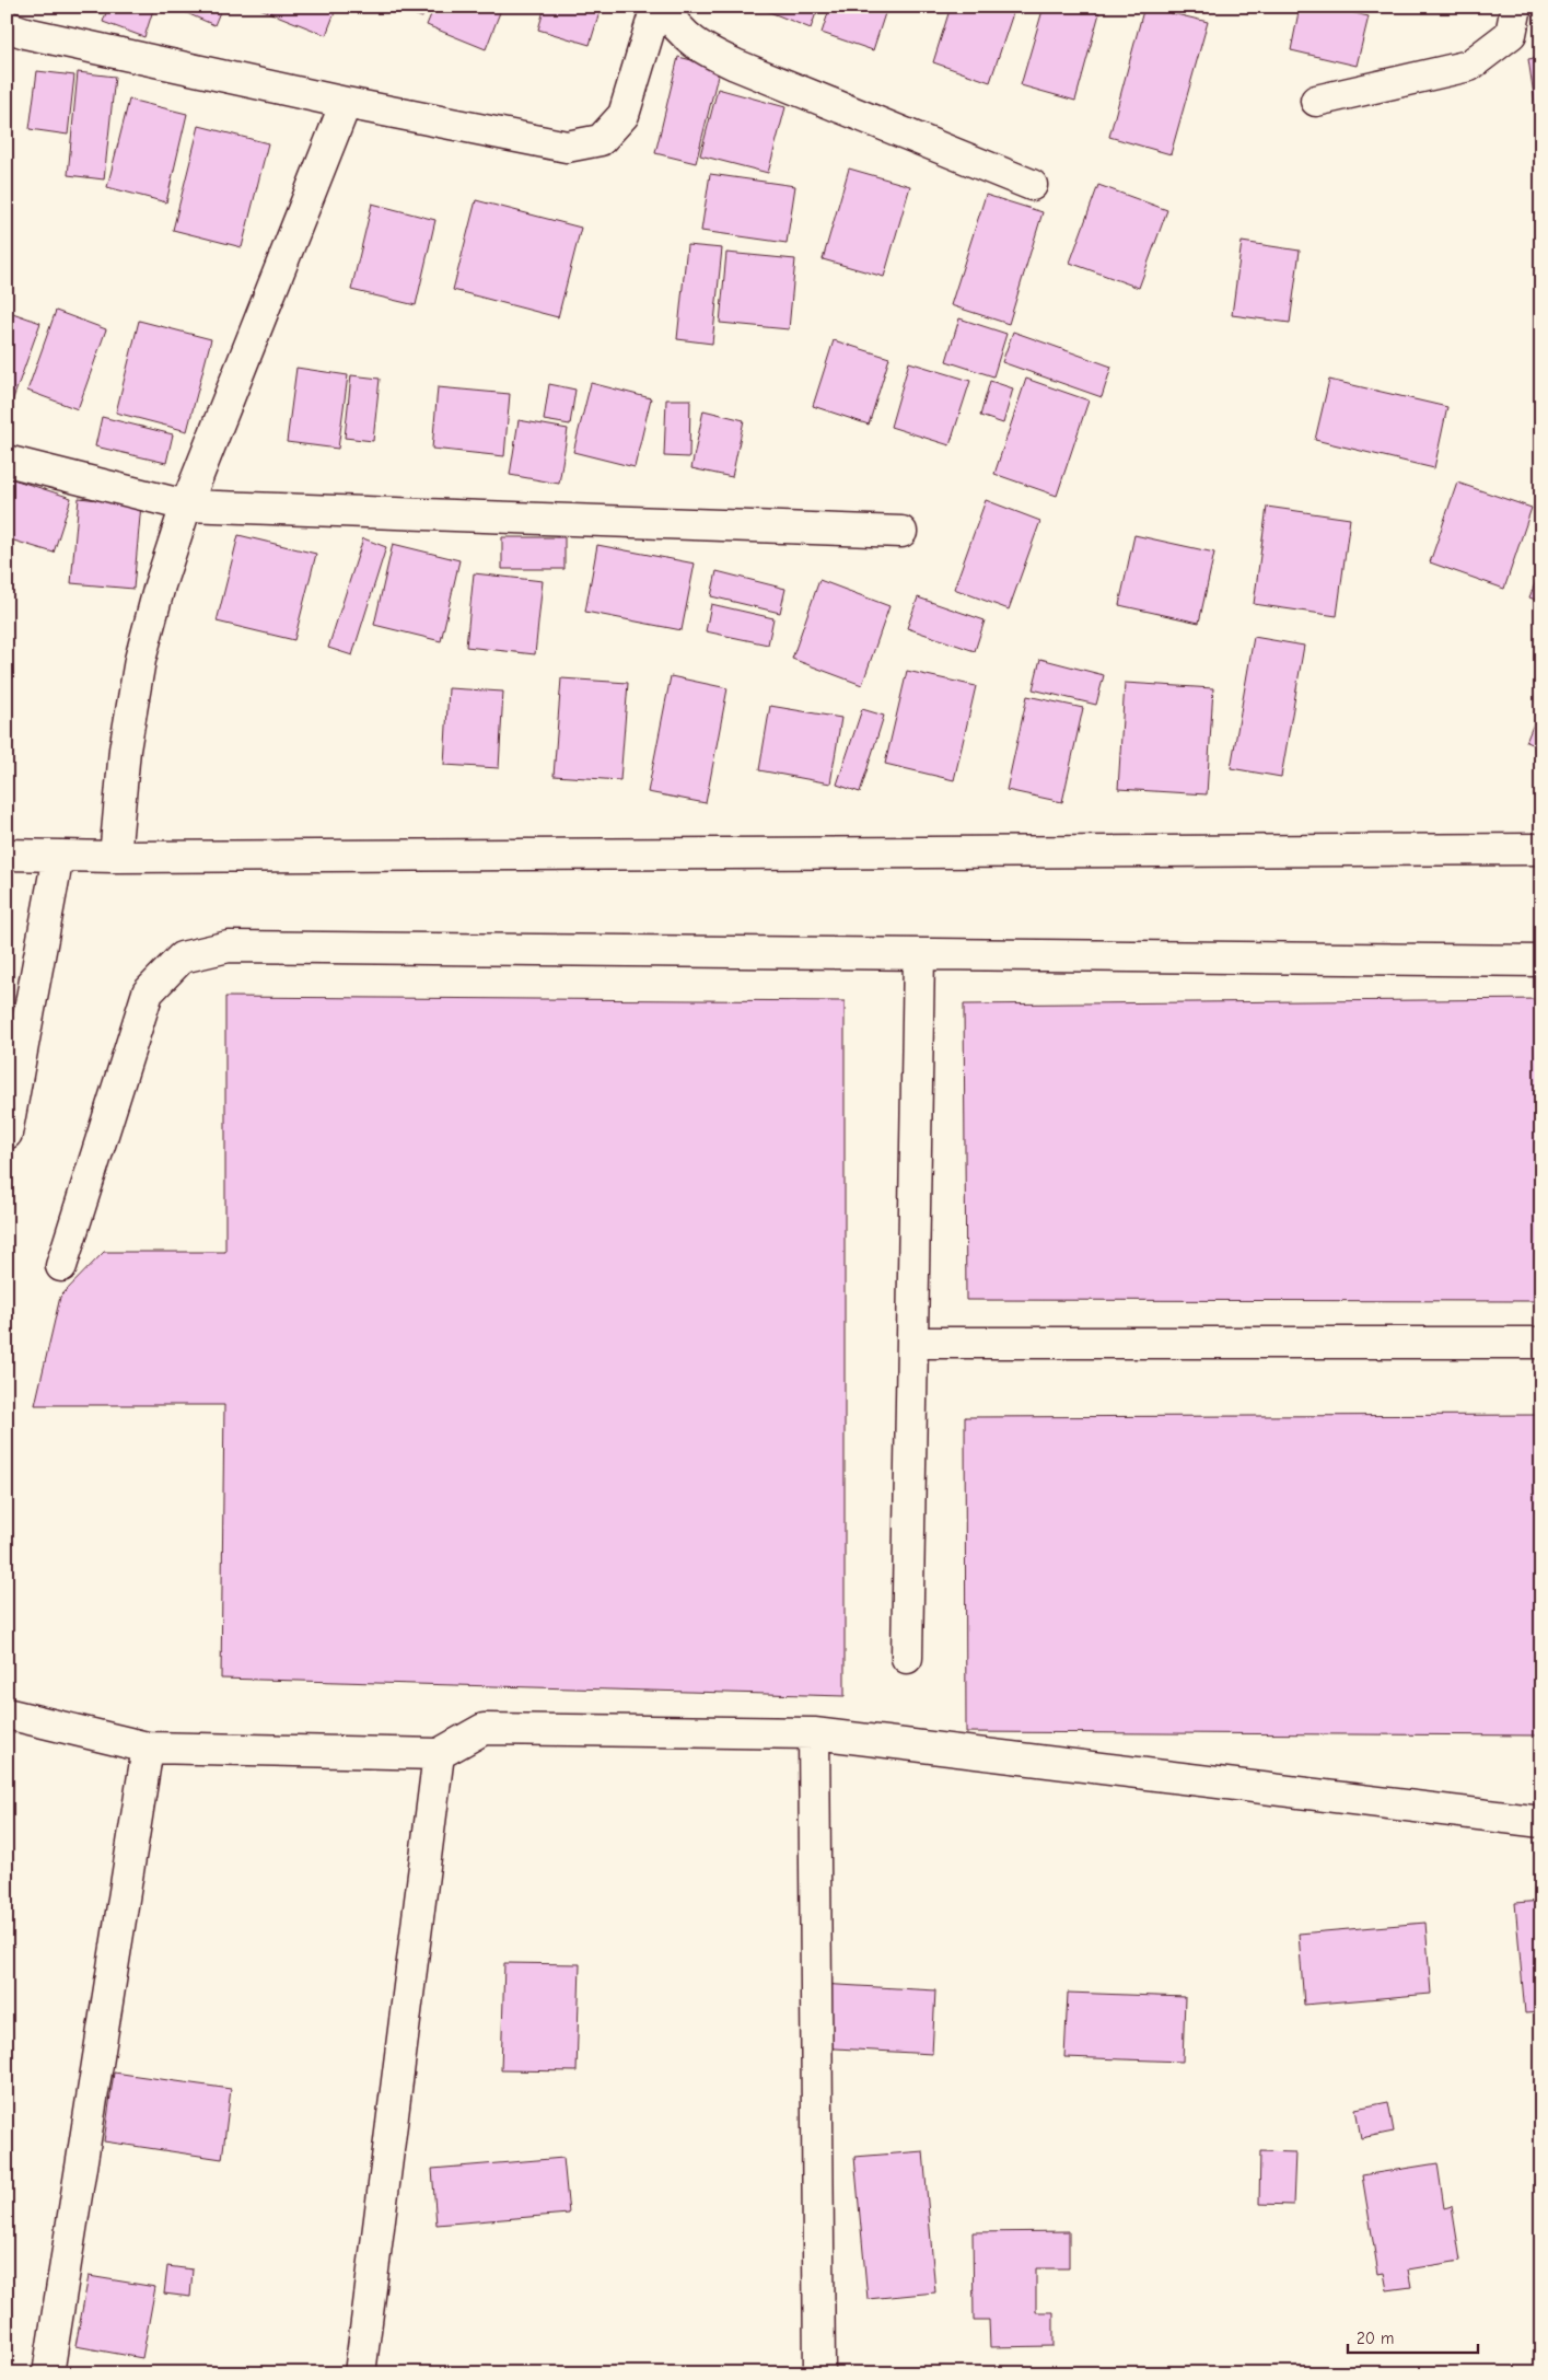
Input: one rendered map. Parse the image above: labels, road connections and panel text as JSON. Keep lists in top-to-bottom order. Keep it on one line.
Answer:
{"scale_bar":"20 m"}
